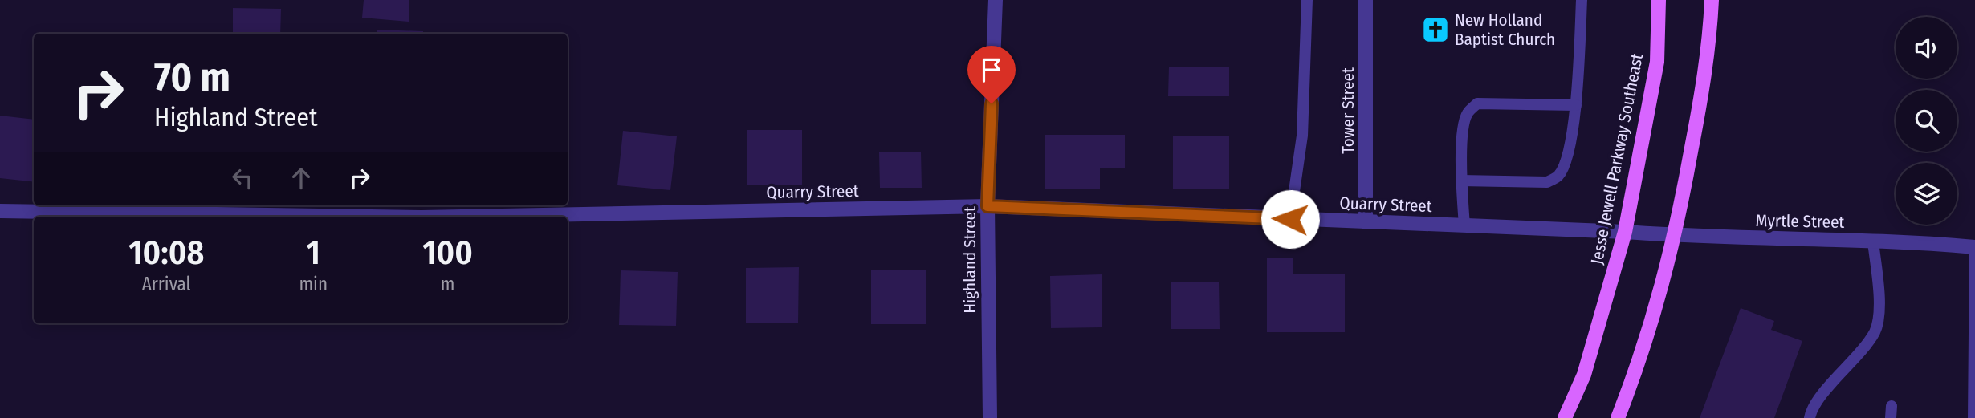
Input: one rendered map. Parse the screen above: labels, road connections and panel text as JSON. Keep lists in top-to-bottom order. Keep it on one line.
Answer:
{"streets":{"main road":["Jesse Jewell Parkway Southeast"],"street":["Tower Street","Quarry Street","Myrtle Street","Highland Street"]},"crossings":[["Tower Street","Quarry Street"],["Jesse Jewell Parkway Southeast","Quarry Street"],["Jesse Jewell Parkway Southeast","Myrtle Street"],["Quarry Street","Myrtle Street"],["Quarry Street","Highland Street"]],"places":{"church":["New Holland Baptist Church"]},"page":{"turn":["70 m","Highland Street"],"eta":["10:08","Arrival","1","min","100","m"]}}
